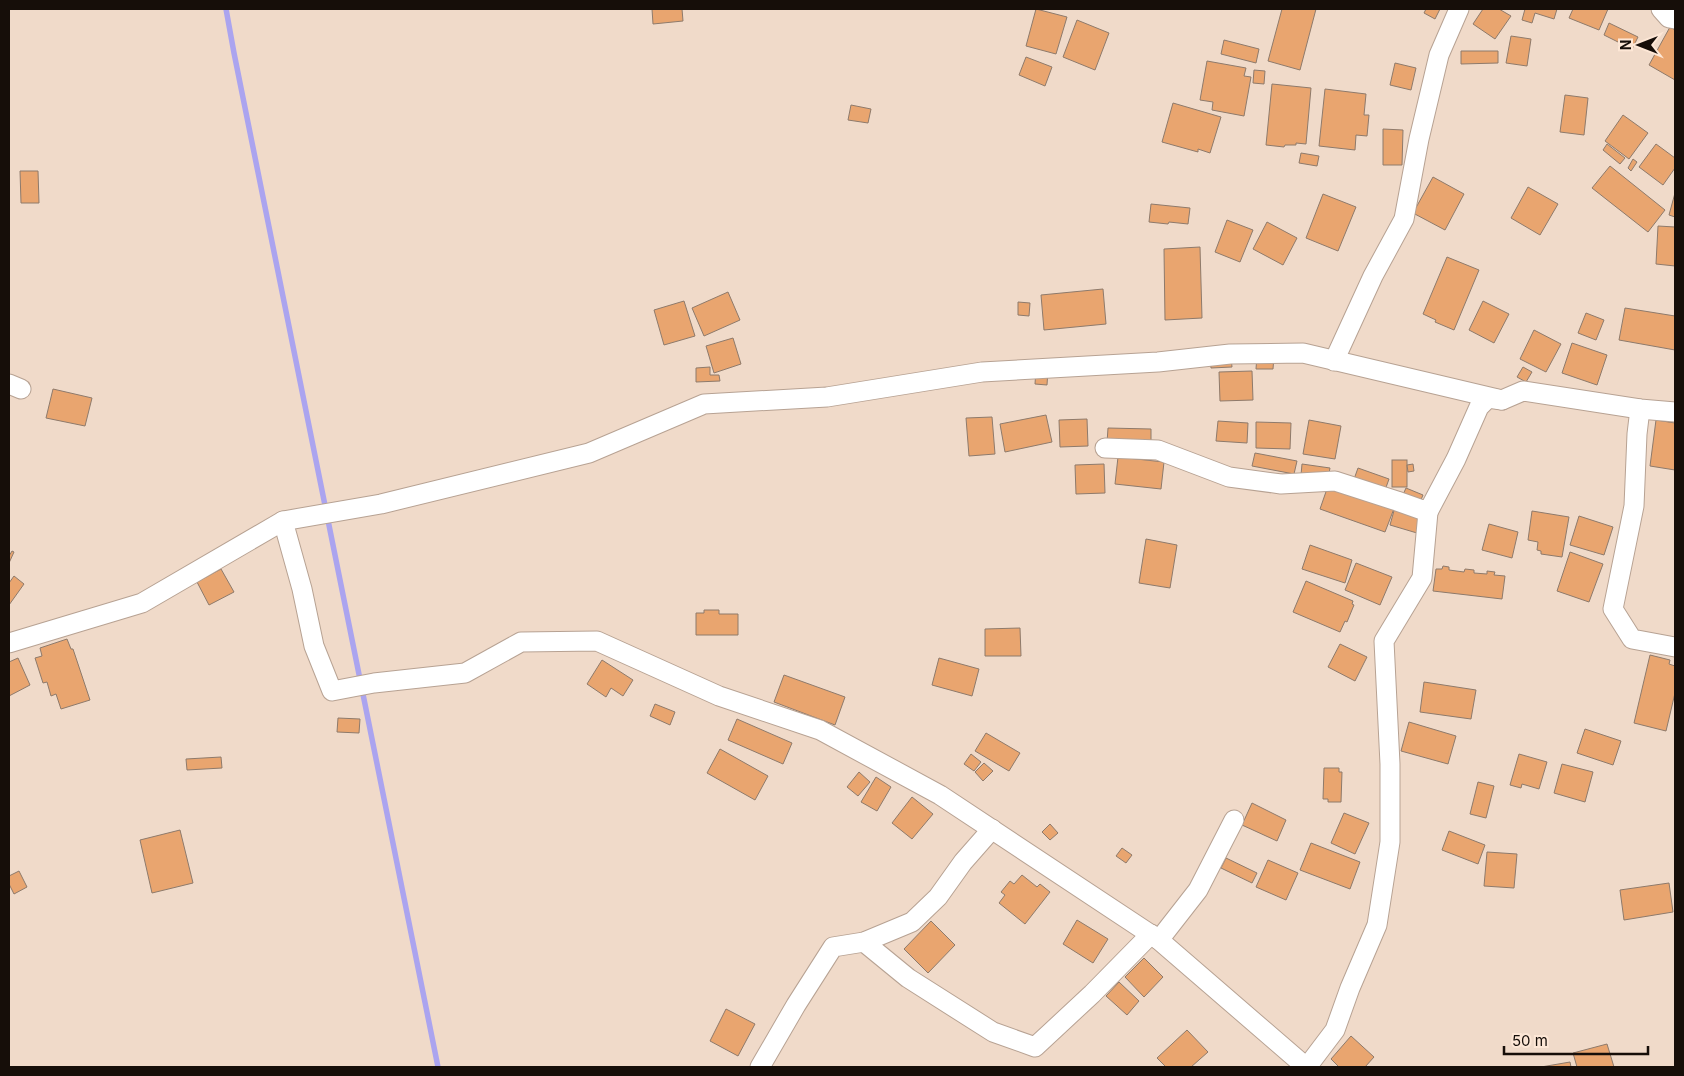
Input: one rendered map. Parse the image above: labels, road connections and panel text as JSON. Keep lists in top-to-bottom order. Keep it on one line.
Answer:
{"scale_bar":"50 m","north":"left"}
